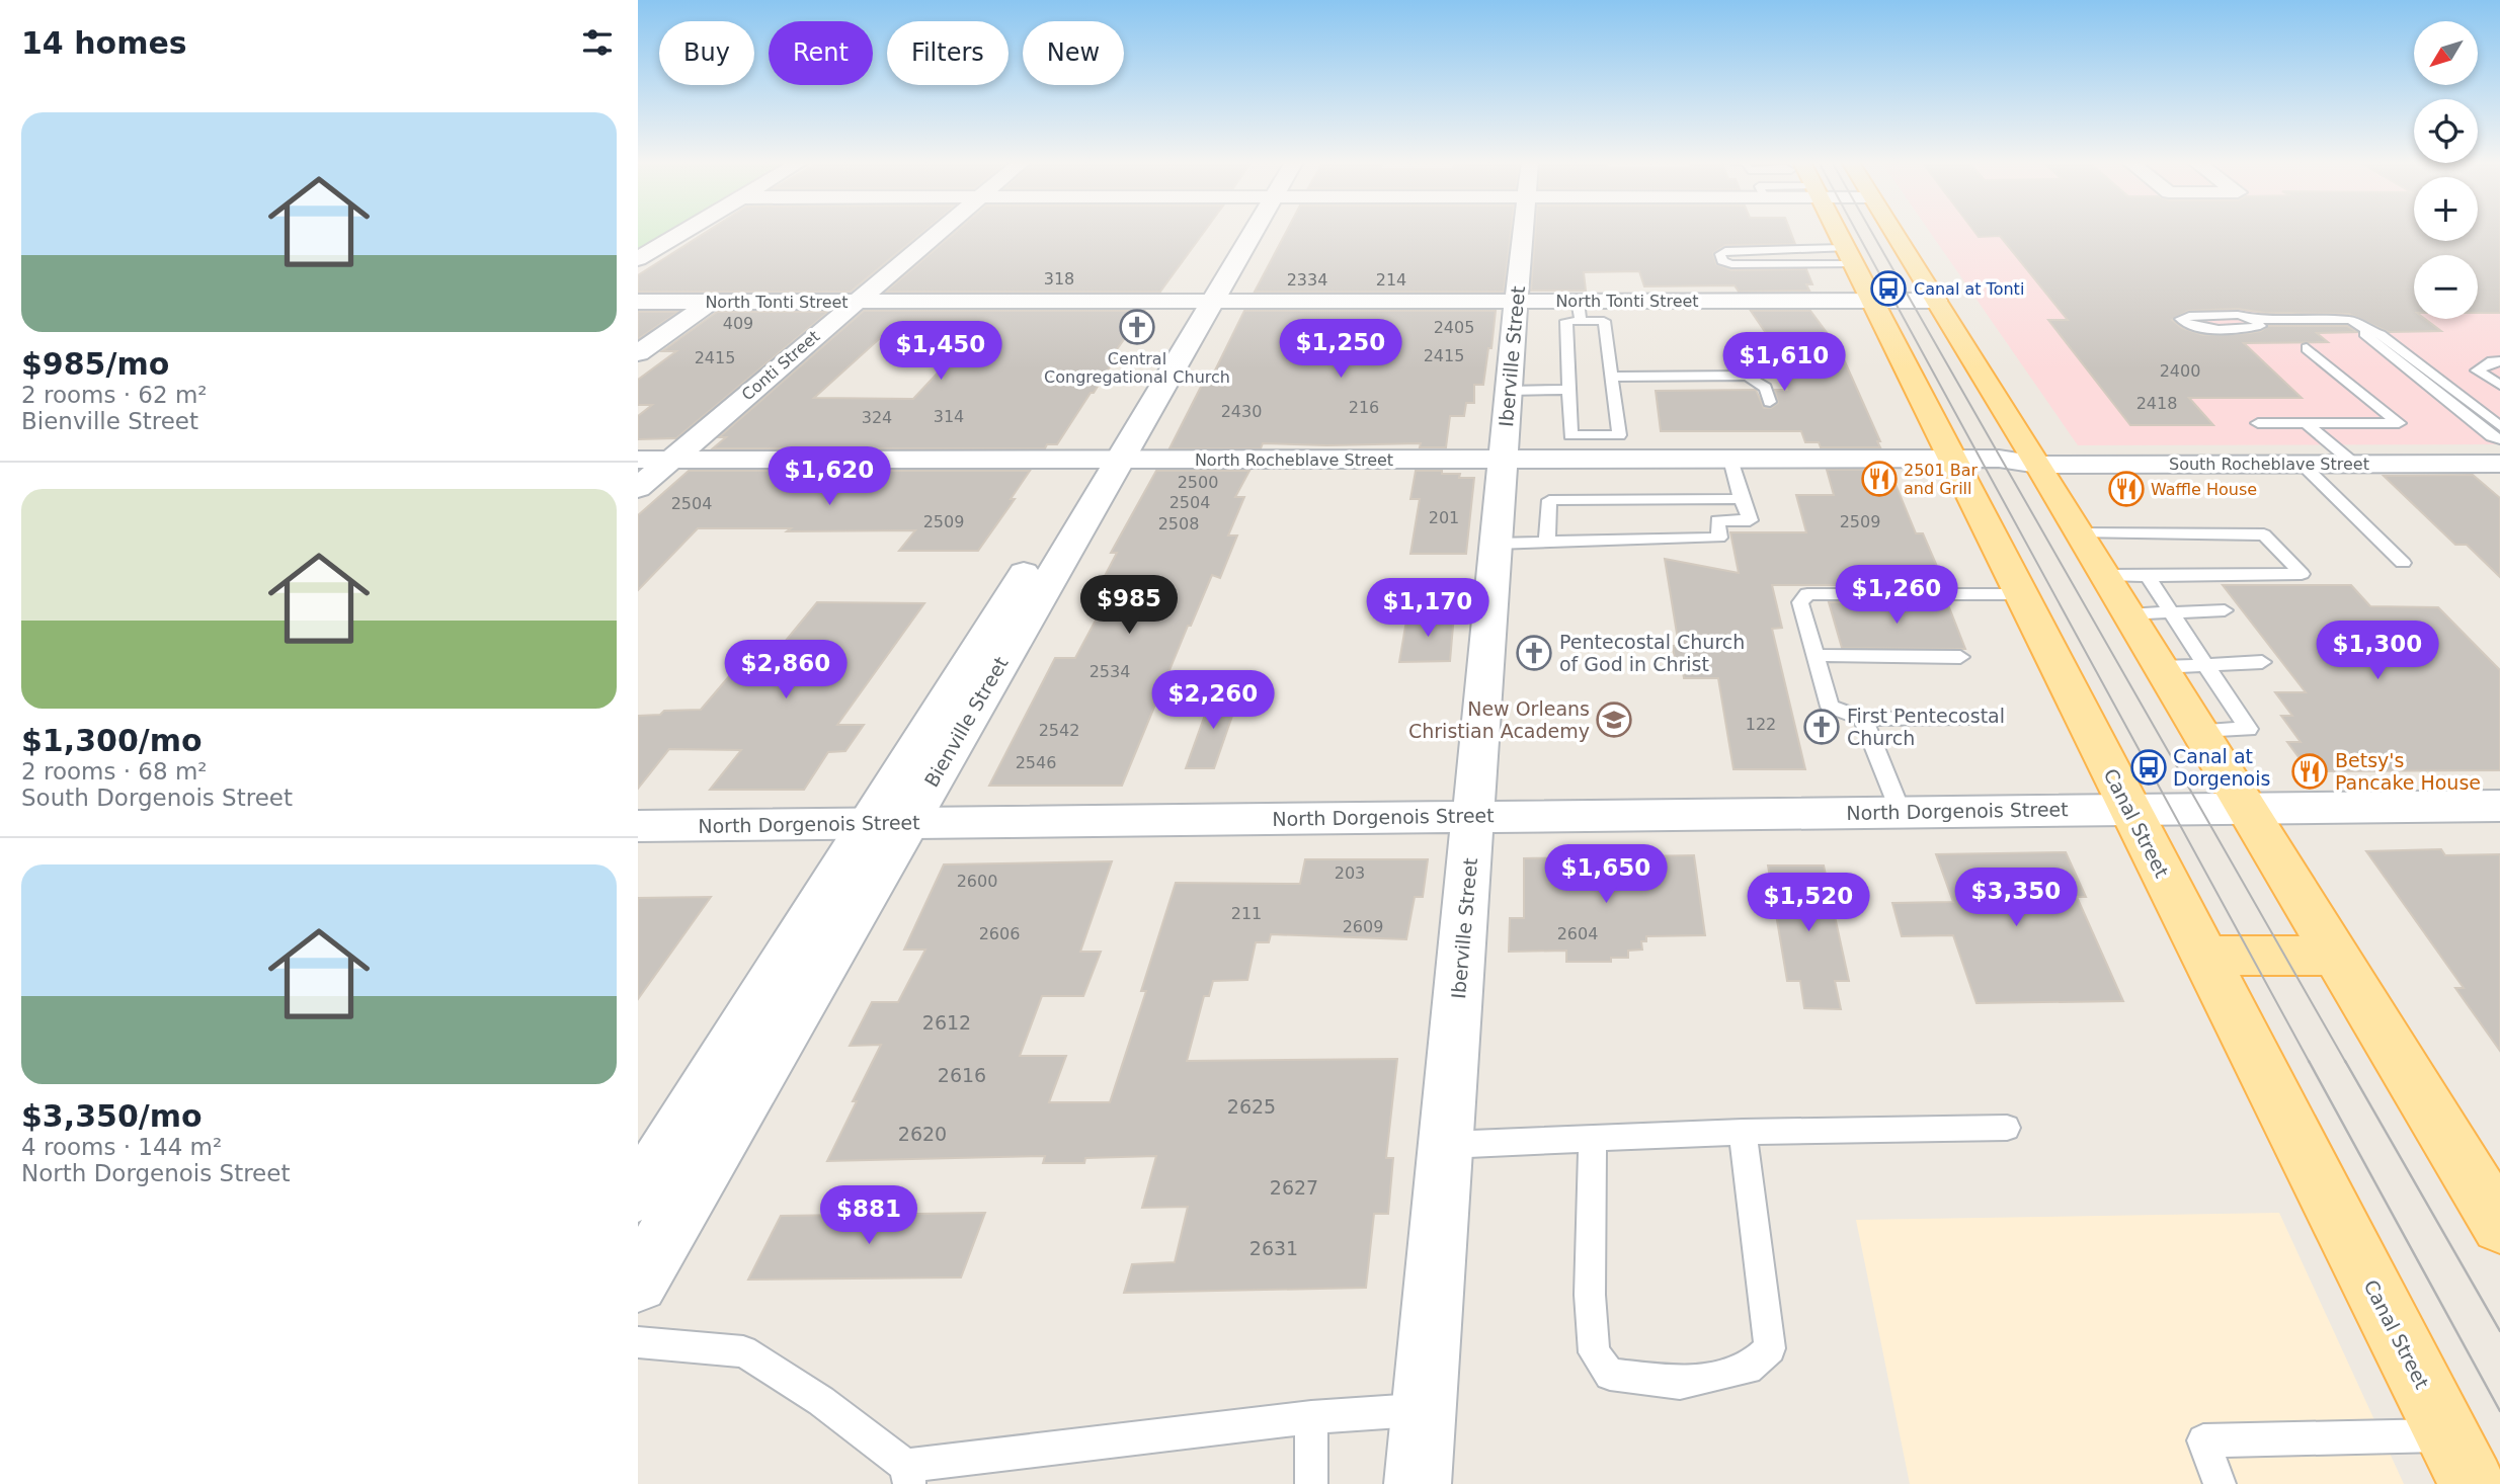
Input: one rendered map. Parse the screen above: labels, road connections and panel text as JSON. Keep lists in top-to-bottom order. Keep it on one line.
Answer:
{"streets":{"main road":["Canal Street"],"street":["North Tonti Street","Iberville Street","Conti Street","North Rocheblave Street","South Rocheblave Street","Bienville Street","North Dorgenois Street"]},"crossings":[["North Tonti Street","Iberville Street"],["North Tonti Street","Conti Street"],["North Tonti Street","Bienville Street"],["North Tonti Street","Canal Street"],["Iberville Street","North Rocheblave Street"],["Iberville Street","North Dorgenois Street"],["Conti Street","North Rocheblave Street"],["North Rocheblave Street","South Rocheblave Street"],["North Rocheblave Street","Bienville Street"],["North Rocheblave Street","Canal Street"],["South Rocheblave Street","Canal Street"],["Bienville Street","North Dorgenois Street"],["North Dorgenois Street","Canal Street"]],"places":{"bus stop":["Canal at Tonti","Canal at Dorgenois"],"church":["Central Congregational Church","Pentecostal Church of God in Christ","First Pentecostal Church"],"restaurant":["2501 Bar and Grill","Waffle House","Betsy's Pancake House"],"school or university":["New Orleans Christian Academy"]},"house_numbers":["318","2334","214","409","2405","2415","2415","2400","2418","216","2430","314","324","2500","2504","2504","201","2509","2509","2508","2534","122","2542","2546","203","2600","211","2609","2606","2604","2612","2616","2625","2620","2627","2631"],"north":"bottom left","page":{"heading":"14 homes","map_buttons":["+","−"],"chip":["Buy","Rent","Filters","New"],"list":[{"name":"$985/mo","note":"2 rooms · 62 m² · Bienville Street"},{"name":"$1,300/mo","note":"2 rooms · 68 m² · South Dorgenois Street"},{"name":"$3,350/mo","note":"4 rooms · 144 m² · North Dorgenois Street"}],"price":["$1,250","$1,450","$1,610","$1,620","$1,260","$985","$1,170","$1,300","$2,860","$2,260","$1,650","$3,350","$1,520","$881"]}}
